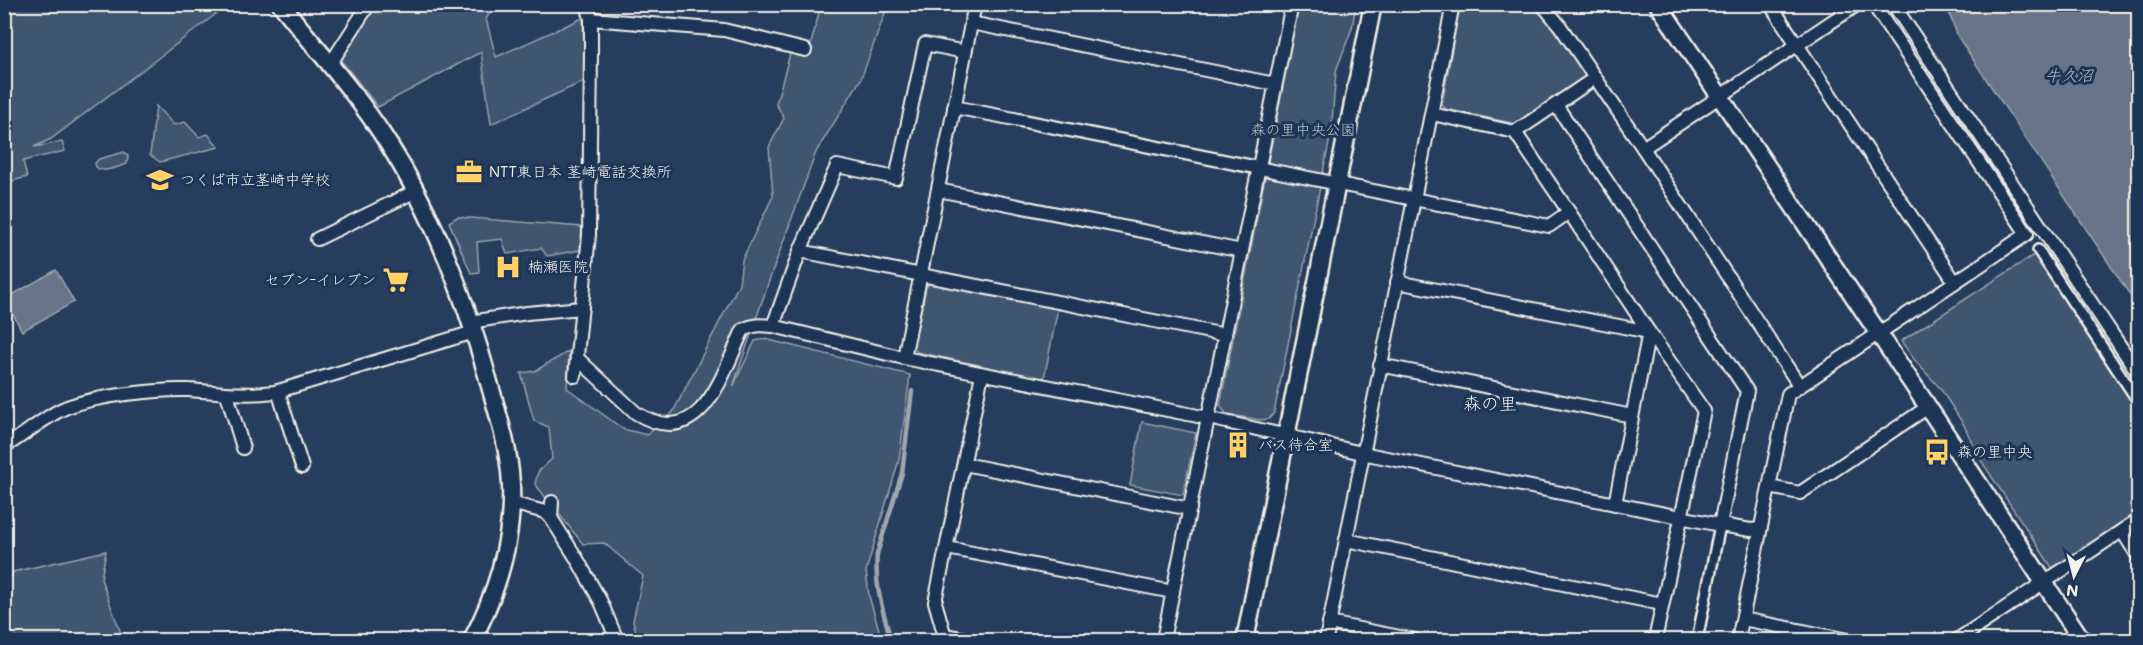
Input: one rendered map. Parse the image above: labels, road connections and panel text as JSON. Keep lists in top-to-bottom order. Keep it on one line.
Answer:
{"districts":["森の里"],"water":["牛久沼"],"parks":["森の里中央公園"],"places":{"office":["NTT東日本 茎崎電話交換所"],"school or university":["つくば市立茎崎中学校"],"hospital":["楠瀬医院"],"supermarket":["セブン-イレブン"],"building":["バス待合室"],"bus stop":["森の里中央"]},"north":"bottom"}
